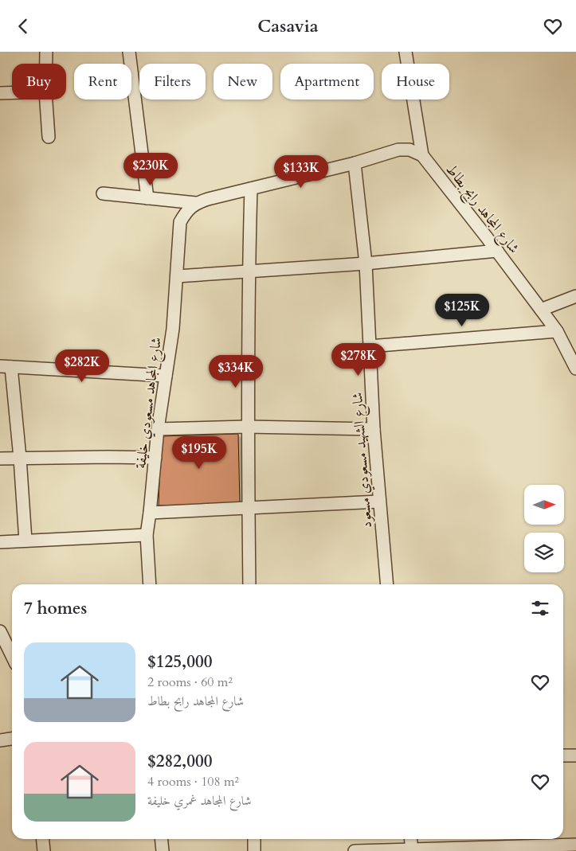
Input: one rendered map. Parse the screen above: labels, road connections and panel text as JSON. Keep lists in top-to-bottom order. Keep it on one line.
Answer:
{"streets":{"street":["شارع المجاهد رابح بطاط","شارع المجاهد مسعودي خليفة","شارع الشهيد مسعودي مسعود"]},"north":"right","page":{"header":"Casavia","chip":["Buy","Rent","Filters","New","Apartment","House"],"price":["$230K","$133K","$125K","$278K","$282K","$334K","$195K"],"heading":"7 homes","list":[{"name":"$125,000","note":"2 rooms · 60 m² · شارع المجاهد رابح بطاط"},{"name":"$282,000","note":"4 rooms · 108 m² · شارع المجاهد غمري خليفة"}]}}
